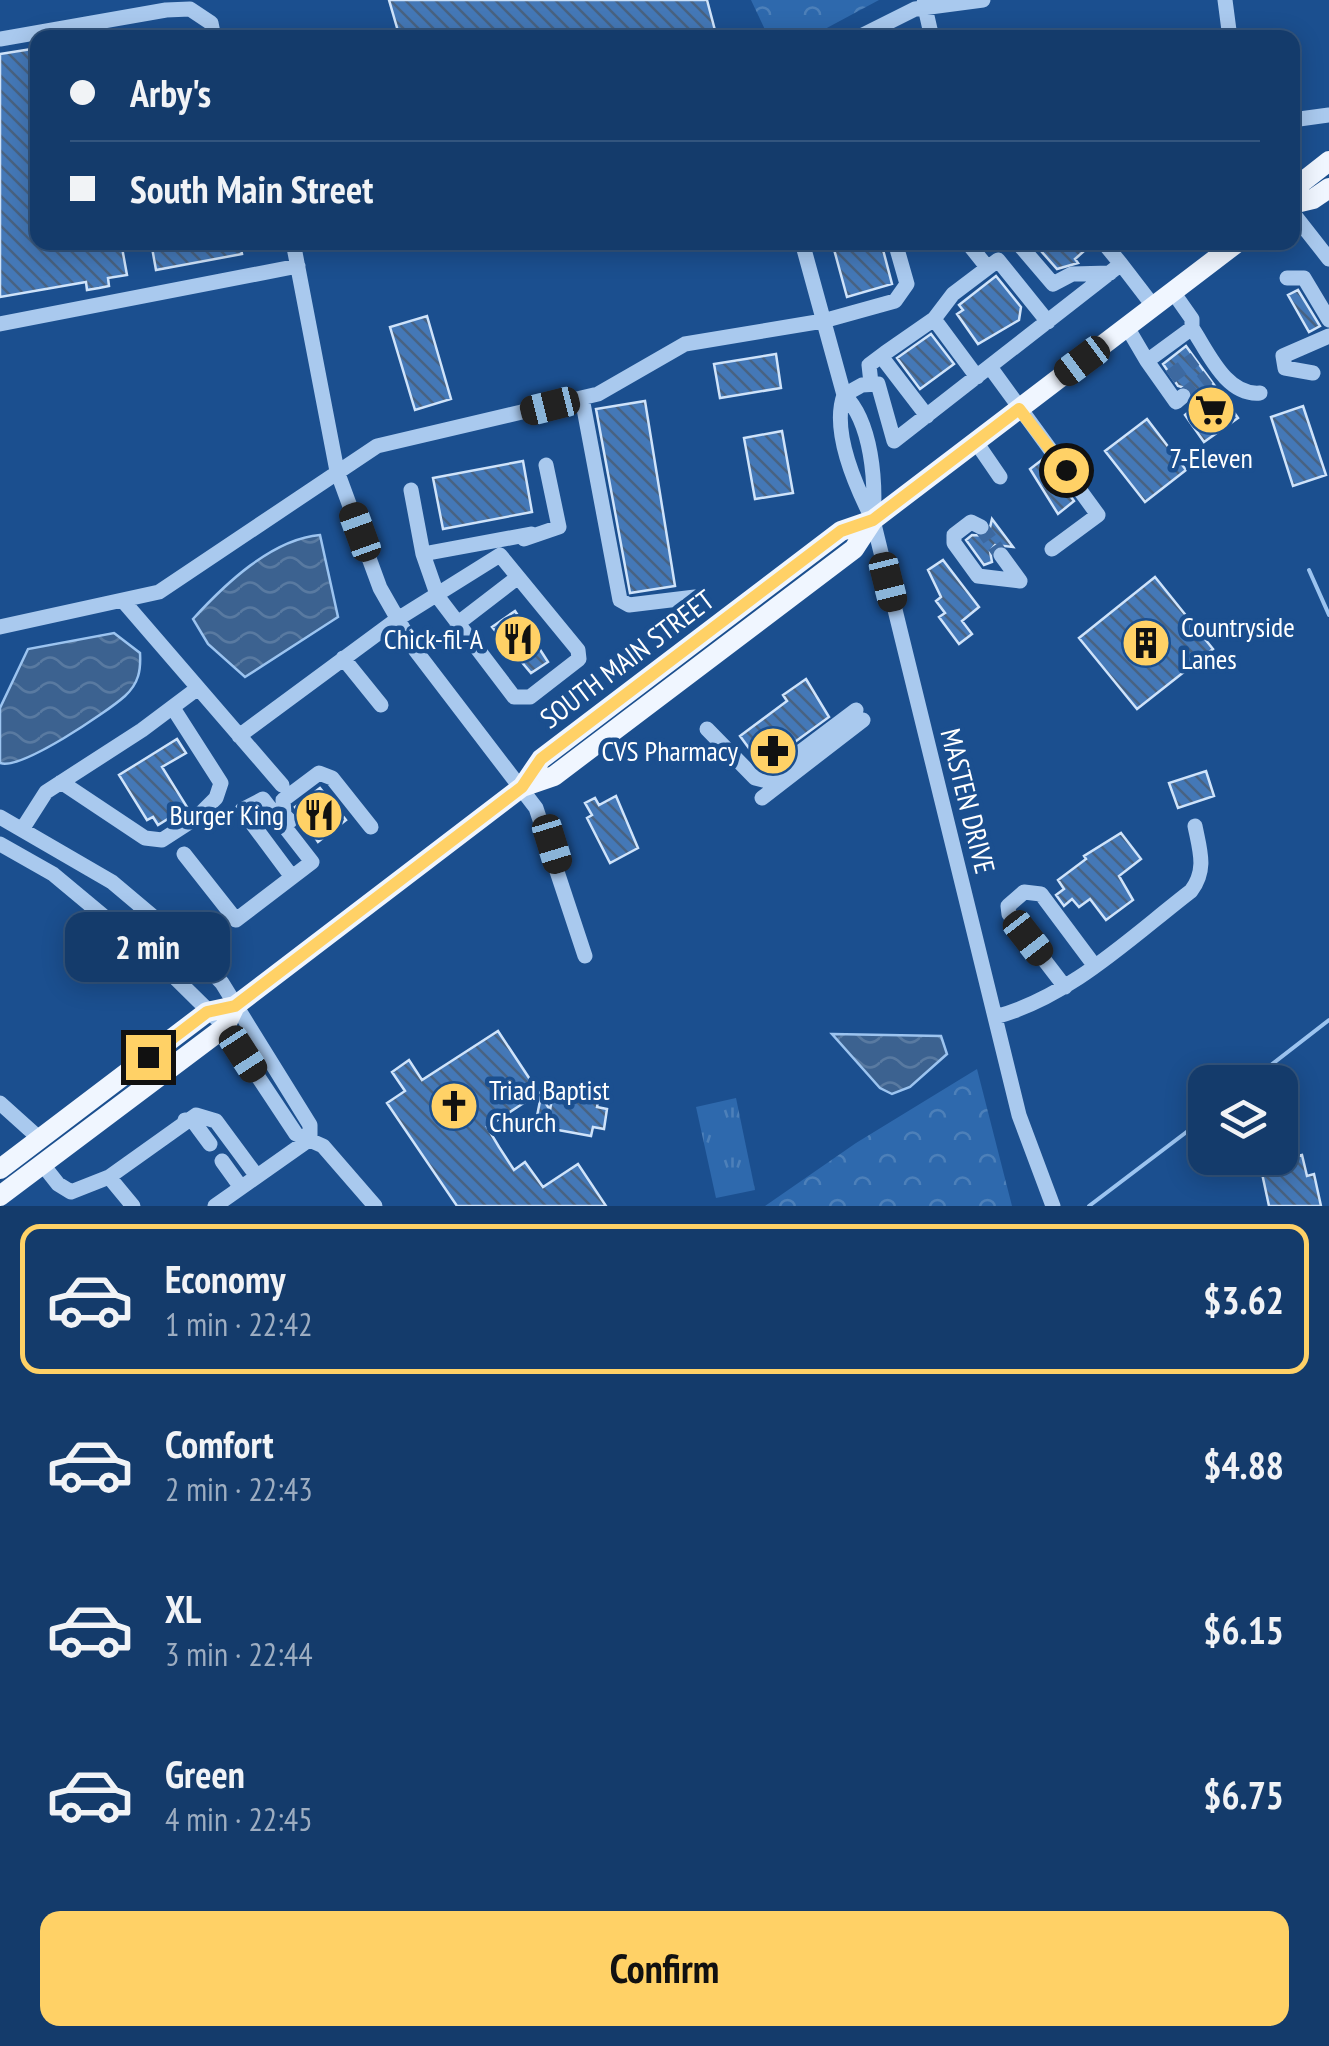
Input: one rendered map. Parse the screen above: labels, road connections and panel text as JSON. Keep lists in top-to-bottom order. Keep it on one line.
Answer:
{"streets":{"main road":["SOUTH MAIN STREET"],"street":["MASTEN DRIVE"]},"crossings":[["SOUTH MAIN STREET","MASTEN DRIVE"]],"places":{"supermarket":["7-Eleven"],"restaurant":["Chick-fil-A","Burger King"],"building":["Countryside Lanes"],"pharmacy":["CVS Pharmacy"],"church":["Triad Baptist Church"]},"page":{"banner":["Arby's","South Main Street"],"bubble":"2 min","list":[{"name":"Economy","note":"1 min · 22:42","value":"$3.62"},{"name":"Comfort","note":"2 min · 22:43","value":"$4.88"},{"name":"XL","note":"3 min · 22:44","value":"$6.15"},{"name":"Green","note":"4 min · 22:45","value":"$6.75"}],"buttons":"Confirm"}}
